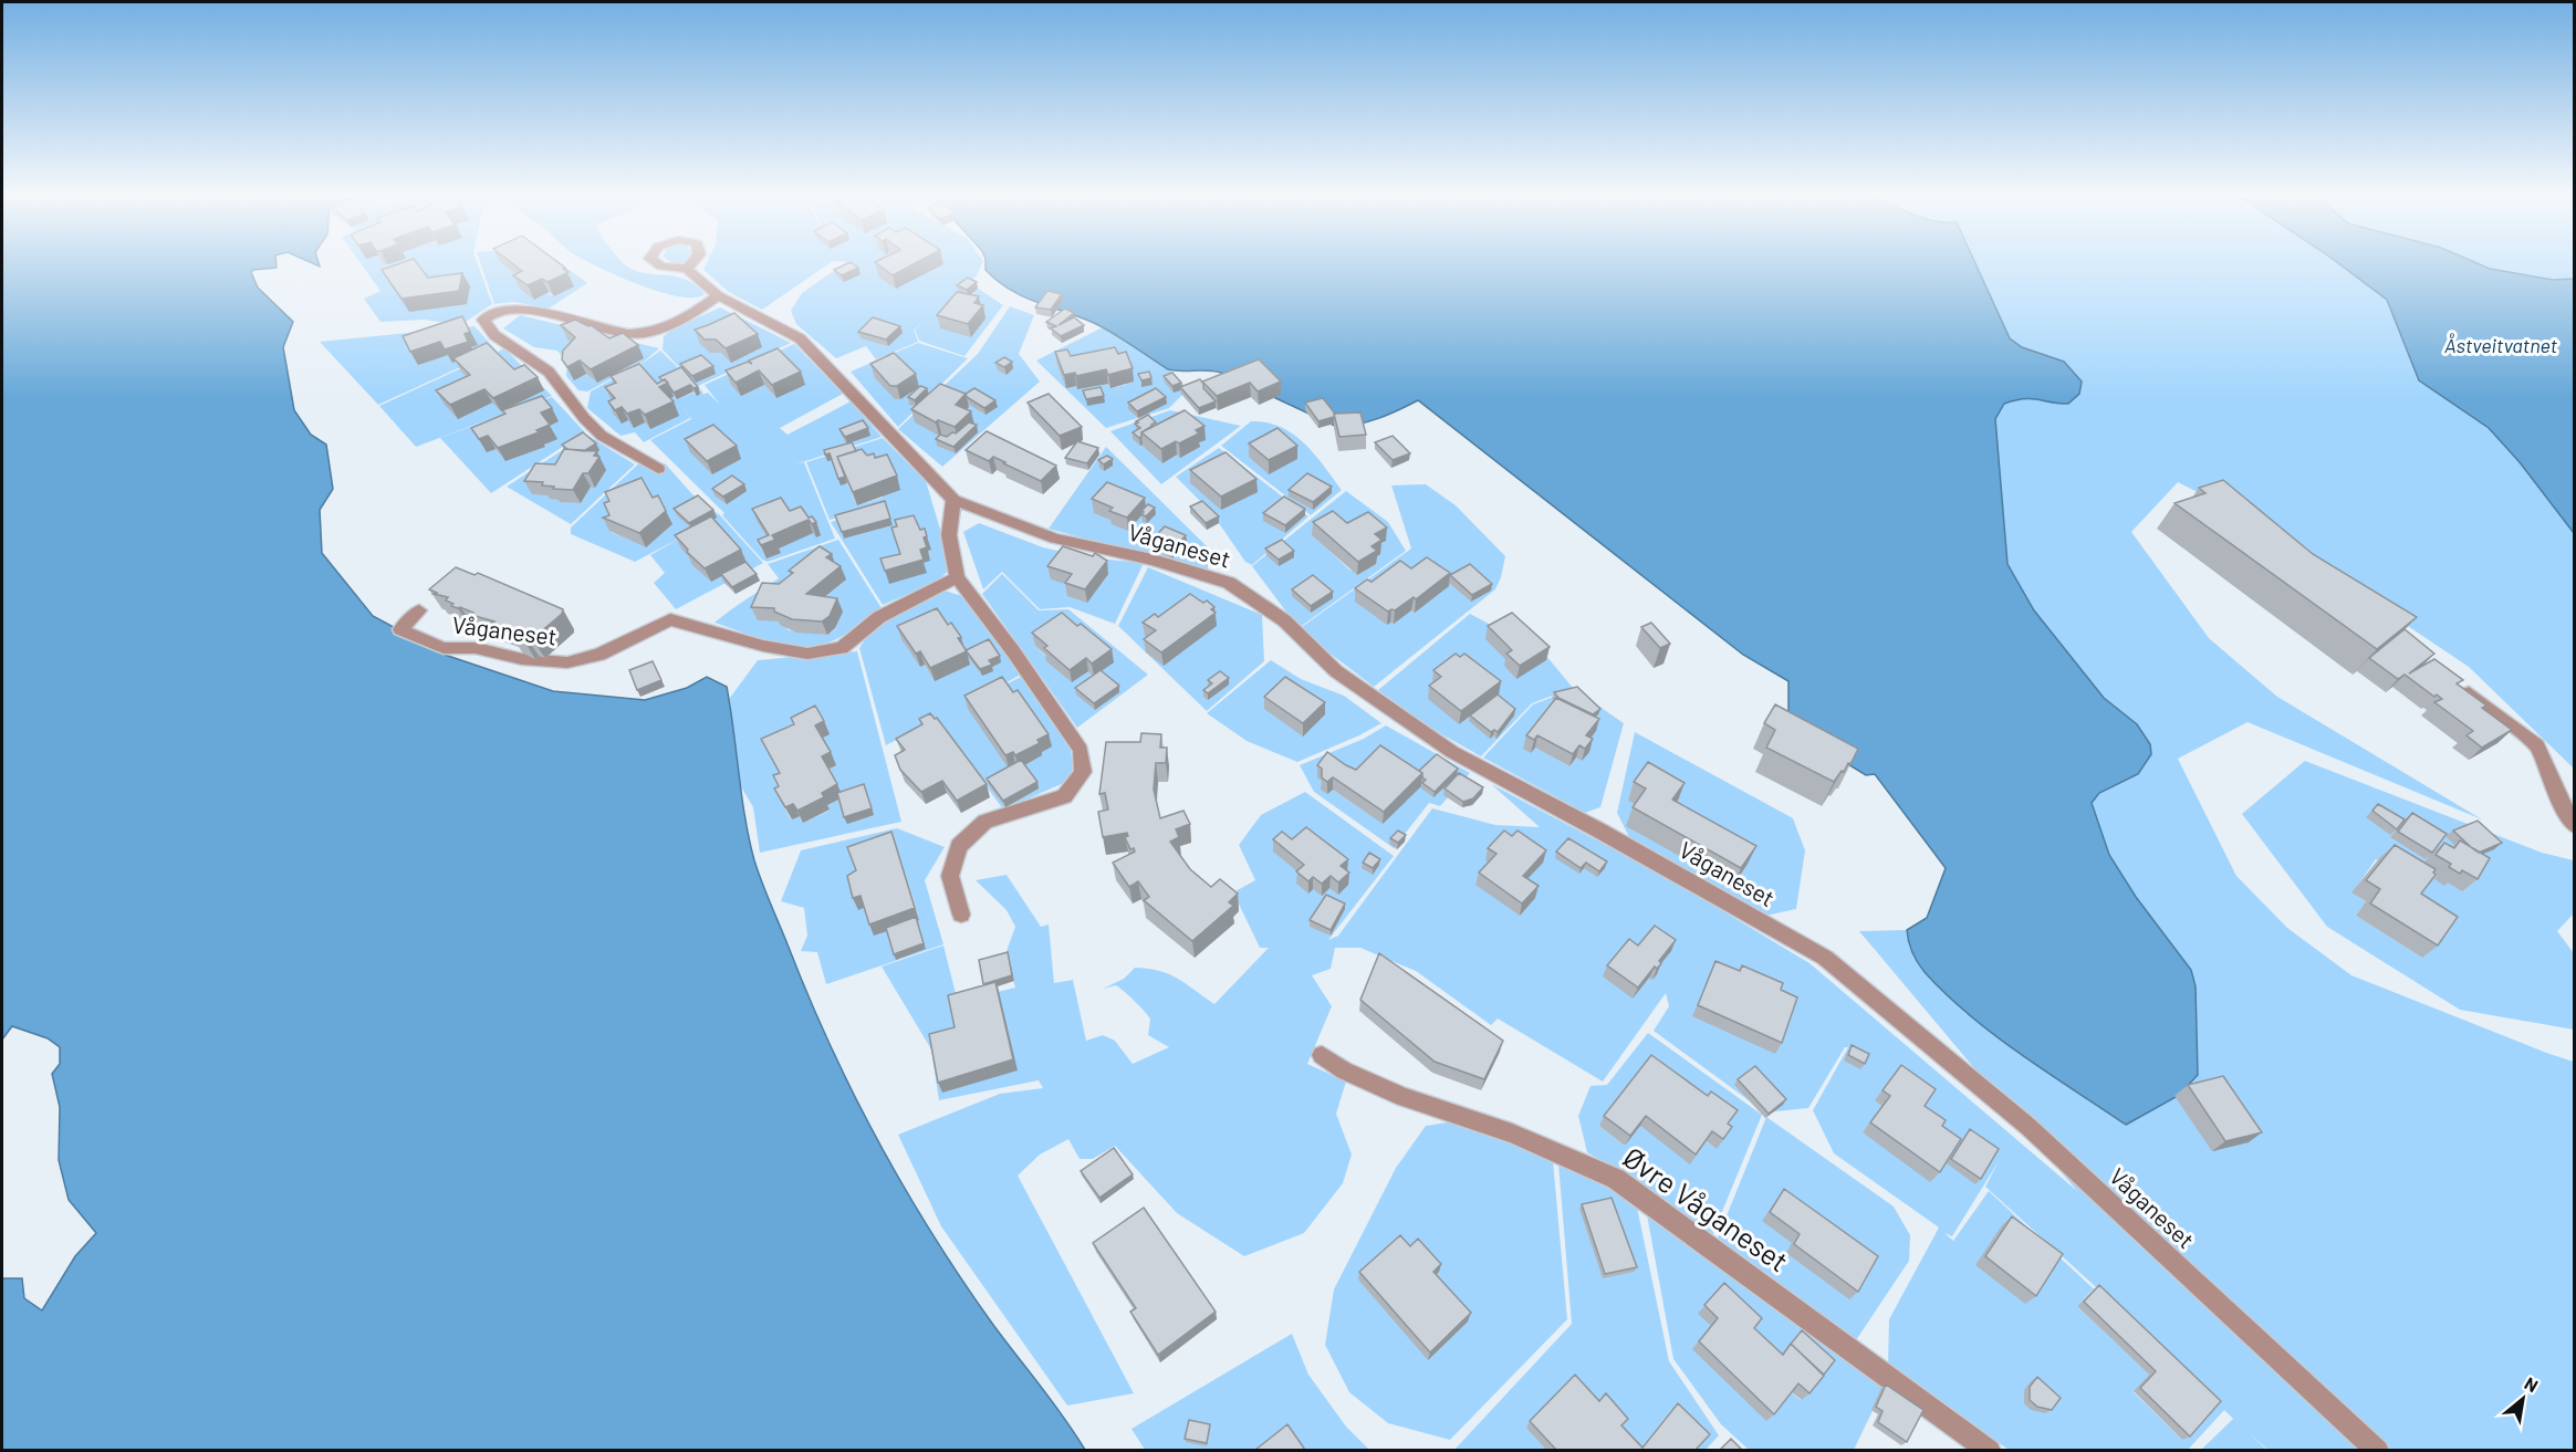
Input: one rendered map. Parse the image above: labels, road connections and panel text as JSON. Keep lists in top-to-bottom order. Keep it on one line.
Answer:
{"streets":{"street":["Våganeset","Øvre Våganeset"]},"water":["Åstveitvatnet"],"north":"top right"}
